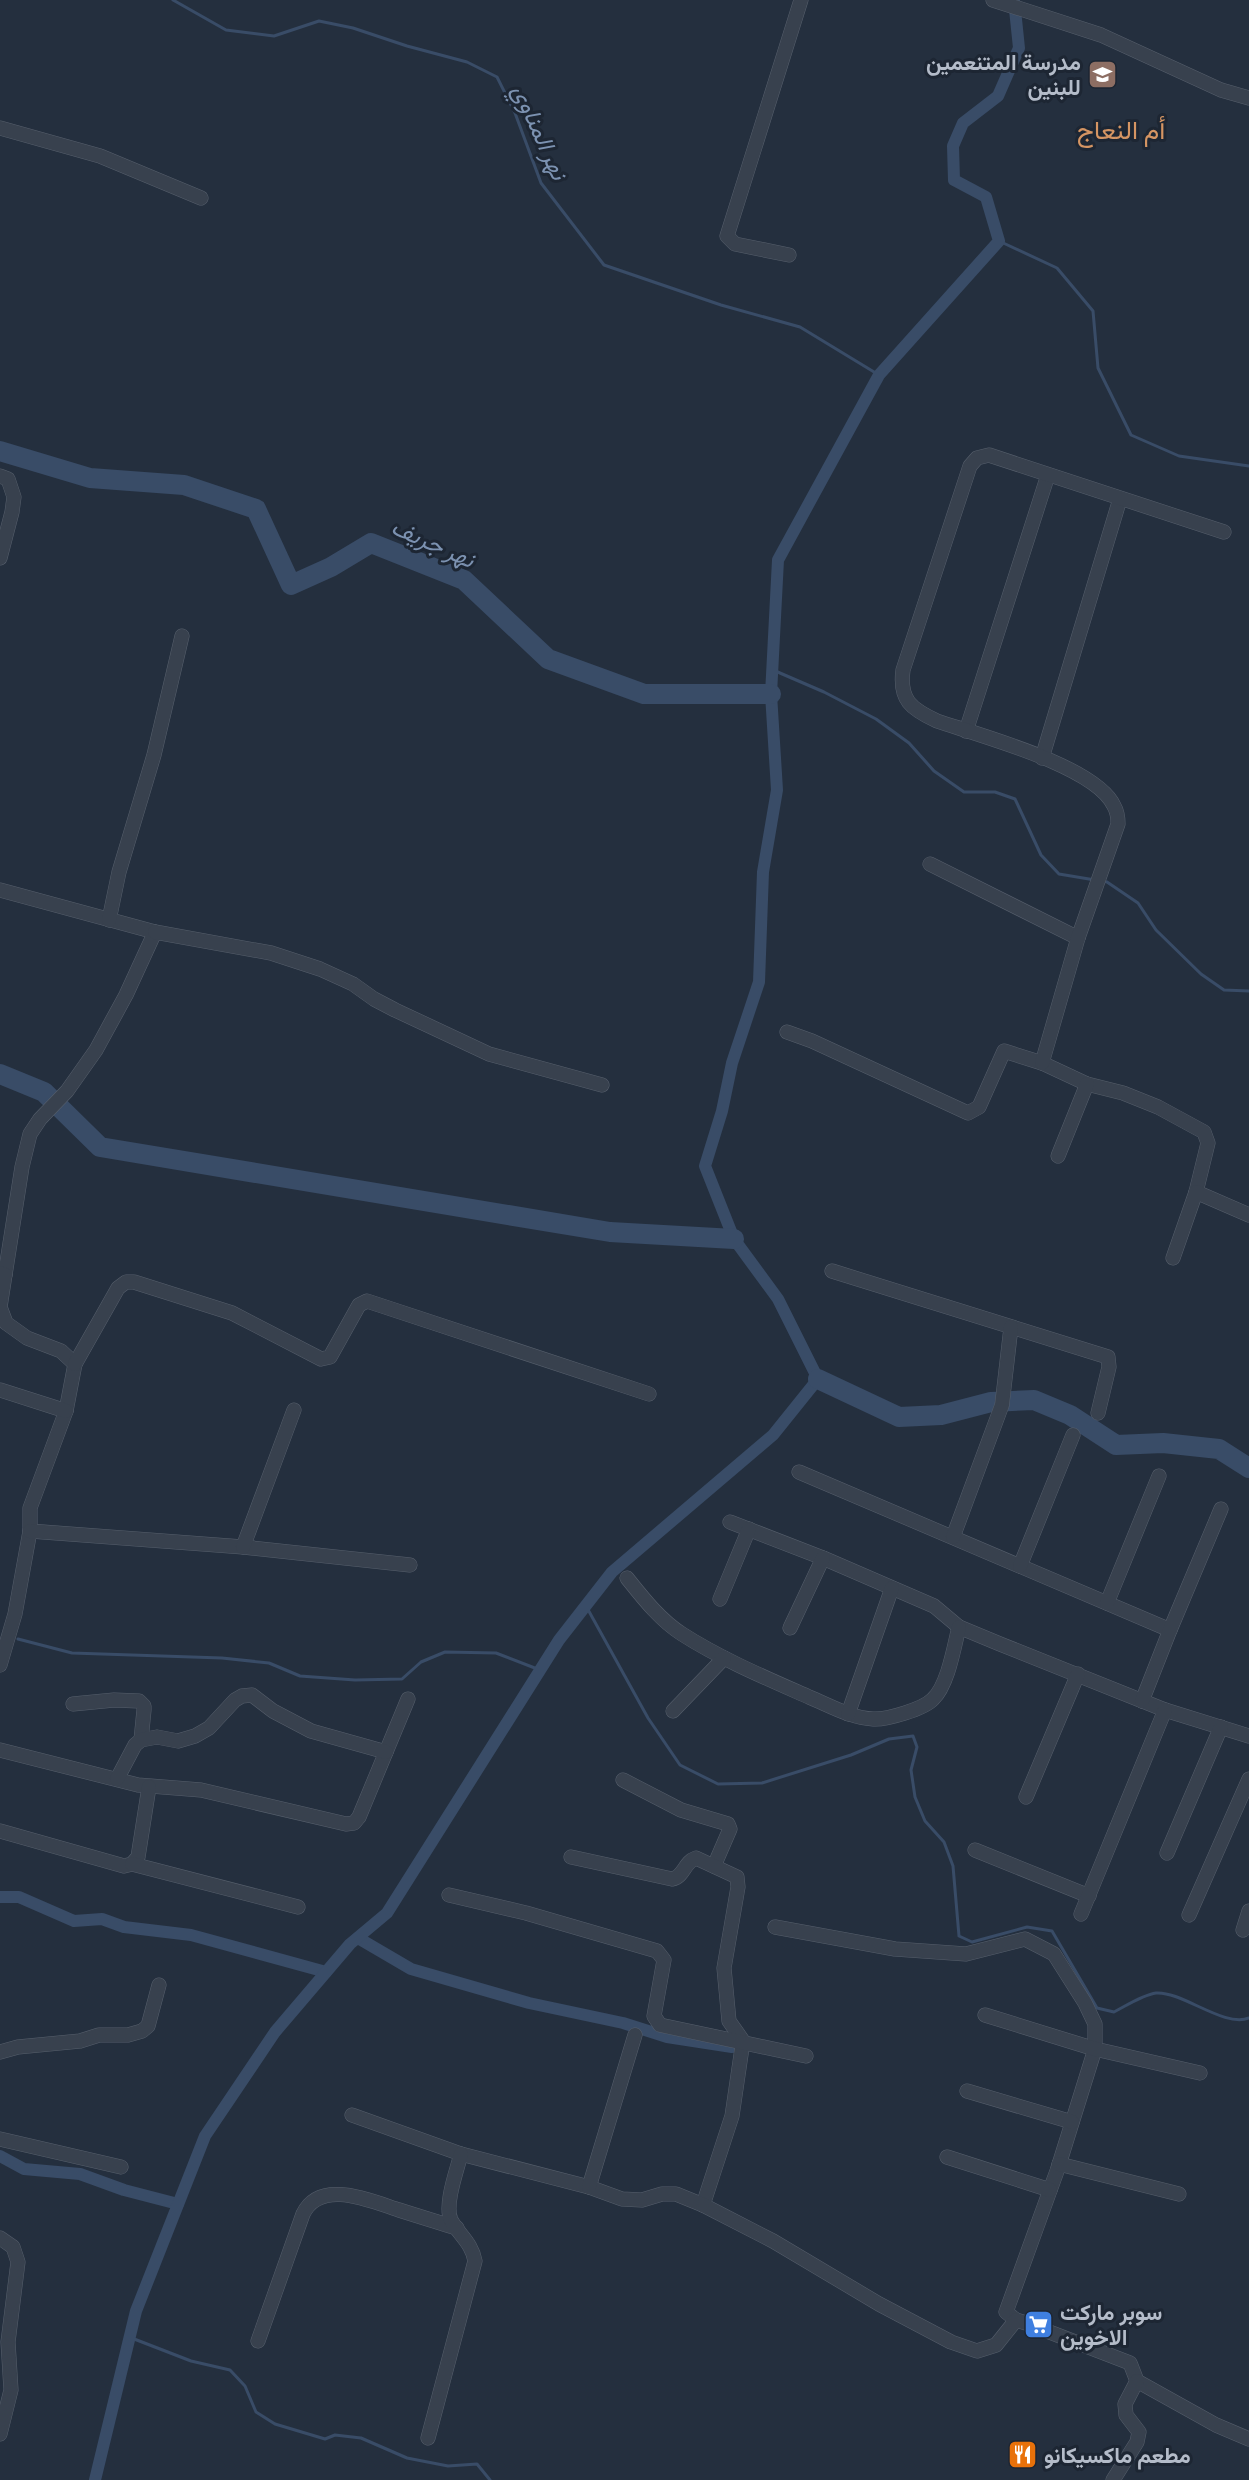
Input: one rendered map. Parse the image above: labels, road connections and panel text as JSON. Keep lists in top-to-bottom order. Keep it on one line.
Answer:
{"districts":["أم النعاج"],"water":["نهر المناوي","نهر جريف"],"places":{"school or university":["مدرسة المتنعمين للبنين"],"supermarket":["سوبر ماركت الاخوين"],"restaurant":["مطعم ماكسيكانو"]}}
